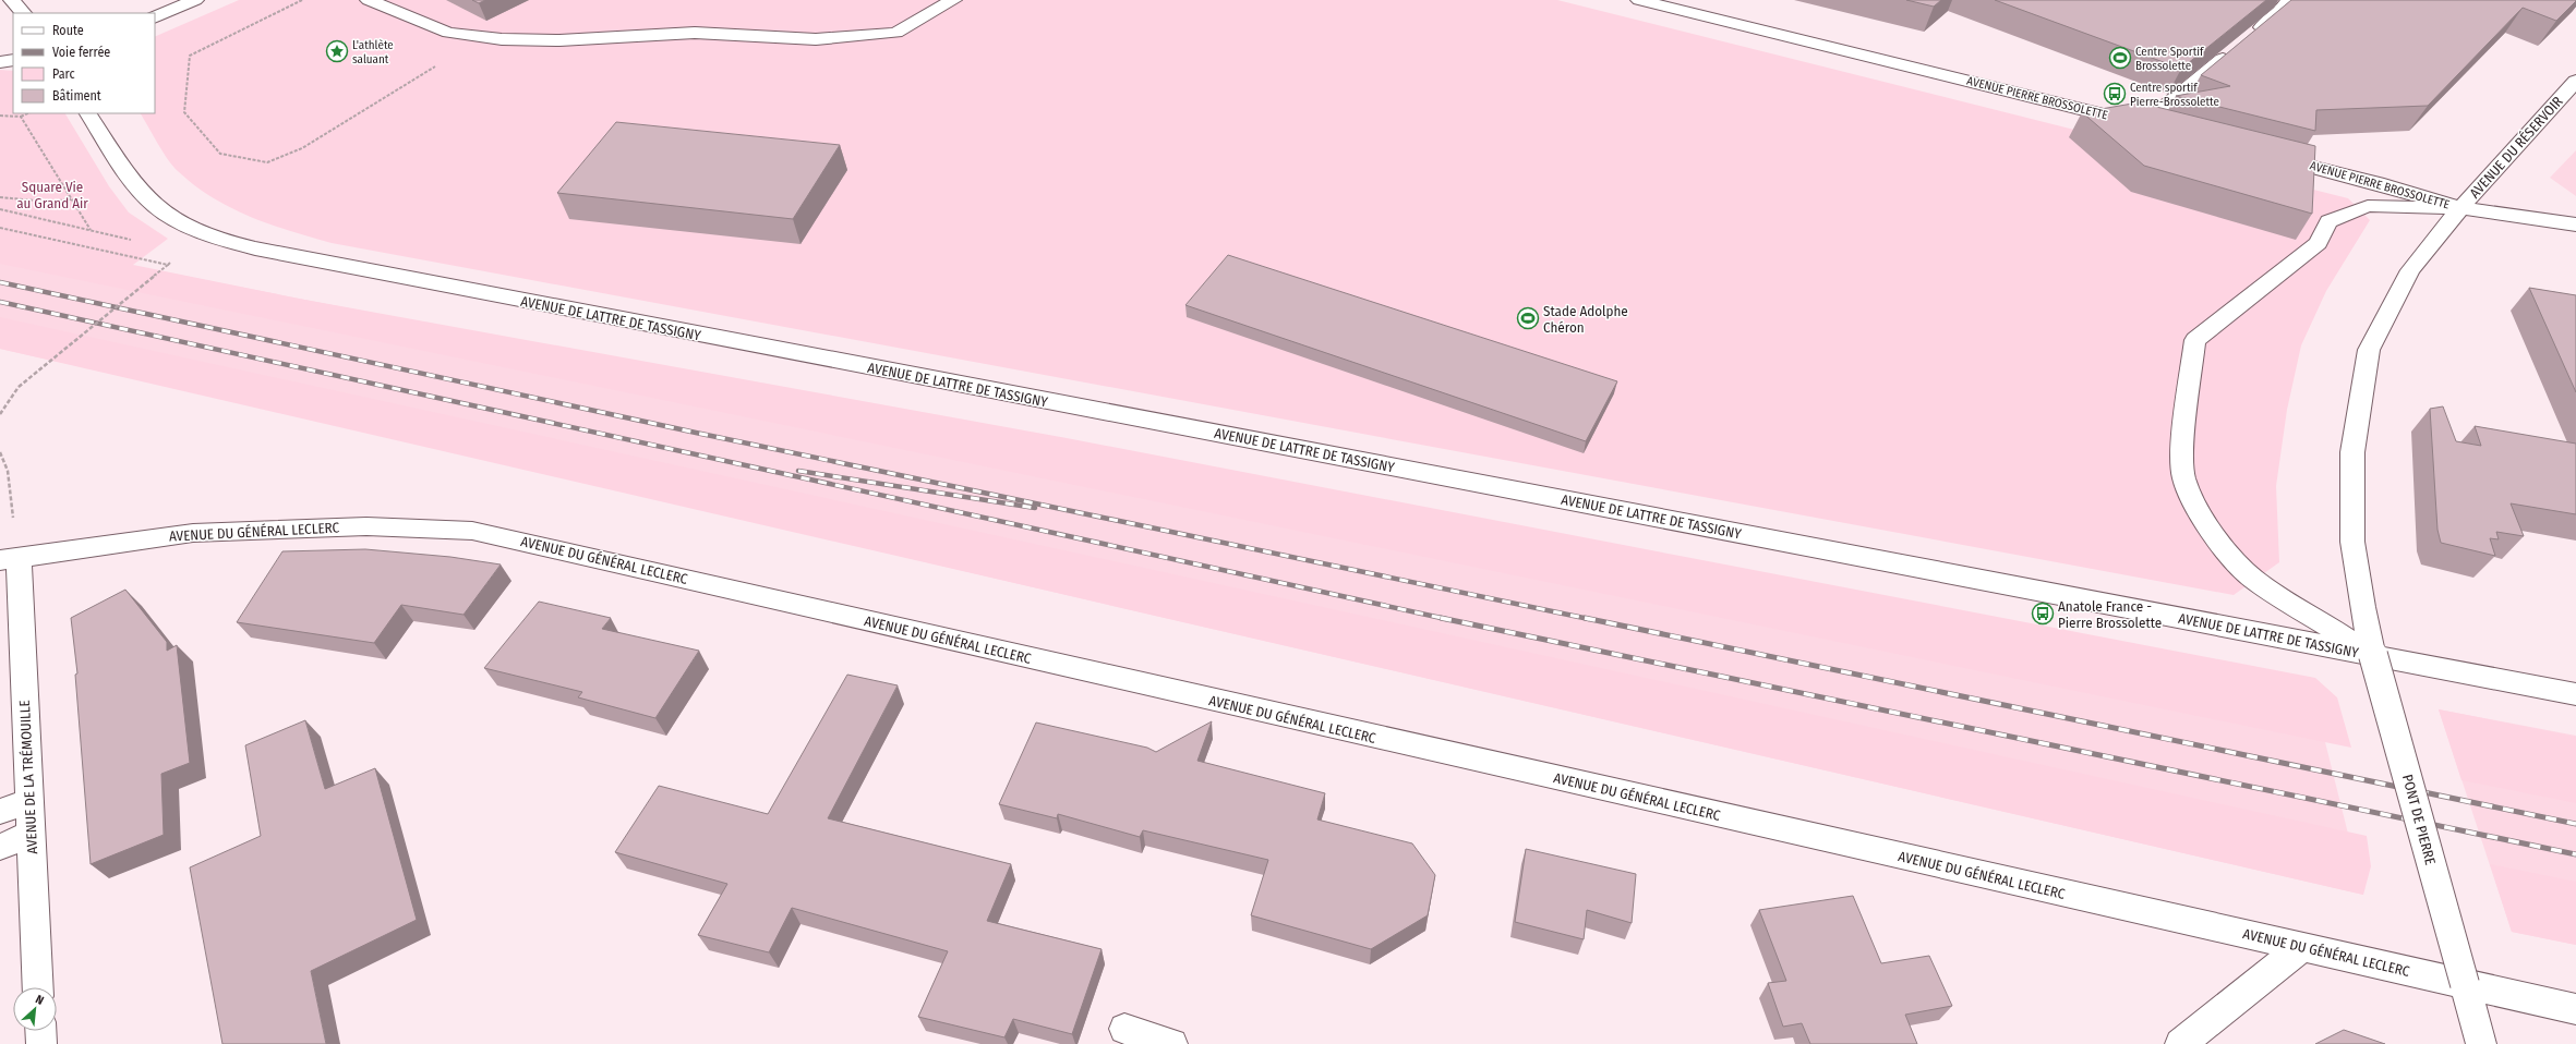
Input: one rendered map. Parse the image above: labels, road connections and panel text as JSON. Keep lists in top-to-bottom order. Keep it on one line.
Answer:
{"streets":{"street":["AVENUE PIERRE BROSSOLETTE","AVENUE DU RÉSERVOIR","AVENUE DE LATTRE DE TASSIGNY","AVENUE DU GÉNÉRAL LECLERC","AVENUE DE LA TRÉMOUILLE","PONT DE PIERRE"]},"crossings":[["AVENUE PIERRE BROSSOLETTE","AVENUE DU RÉSERVOIR"],["AVENUE DU RÉSERVOIR","AVENUE DE LATTRE DE TASSIGNY"],["AVENUE DU RÉSERVOIR","PONT DE PIERRE"],["AVENUE DE LATTRE DE TASSIGNY","PONT DE PIERRE"],["AVENUE DU GÉNÉRAL LECLERC","AVENUE DE LA TRÉMOUILLE"],["AVENUE DU GÉNÉRAL LECLERC","PONT DE PIERRE"]],"parks":["Square Vie au Grand Air"],"places":{"place":["L'athlète saluant"],"sports":["Centre Sportif Brossolette","Stade Adolphe Chéron"],"bus stop":["Centre sportif Pierre-Brossolette","Anatole France - Pierre Brossolette"]},"legend":["Route","Voie ferrée","Parc","Bâtiment"],"north":"top right"}
